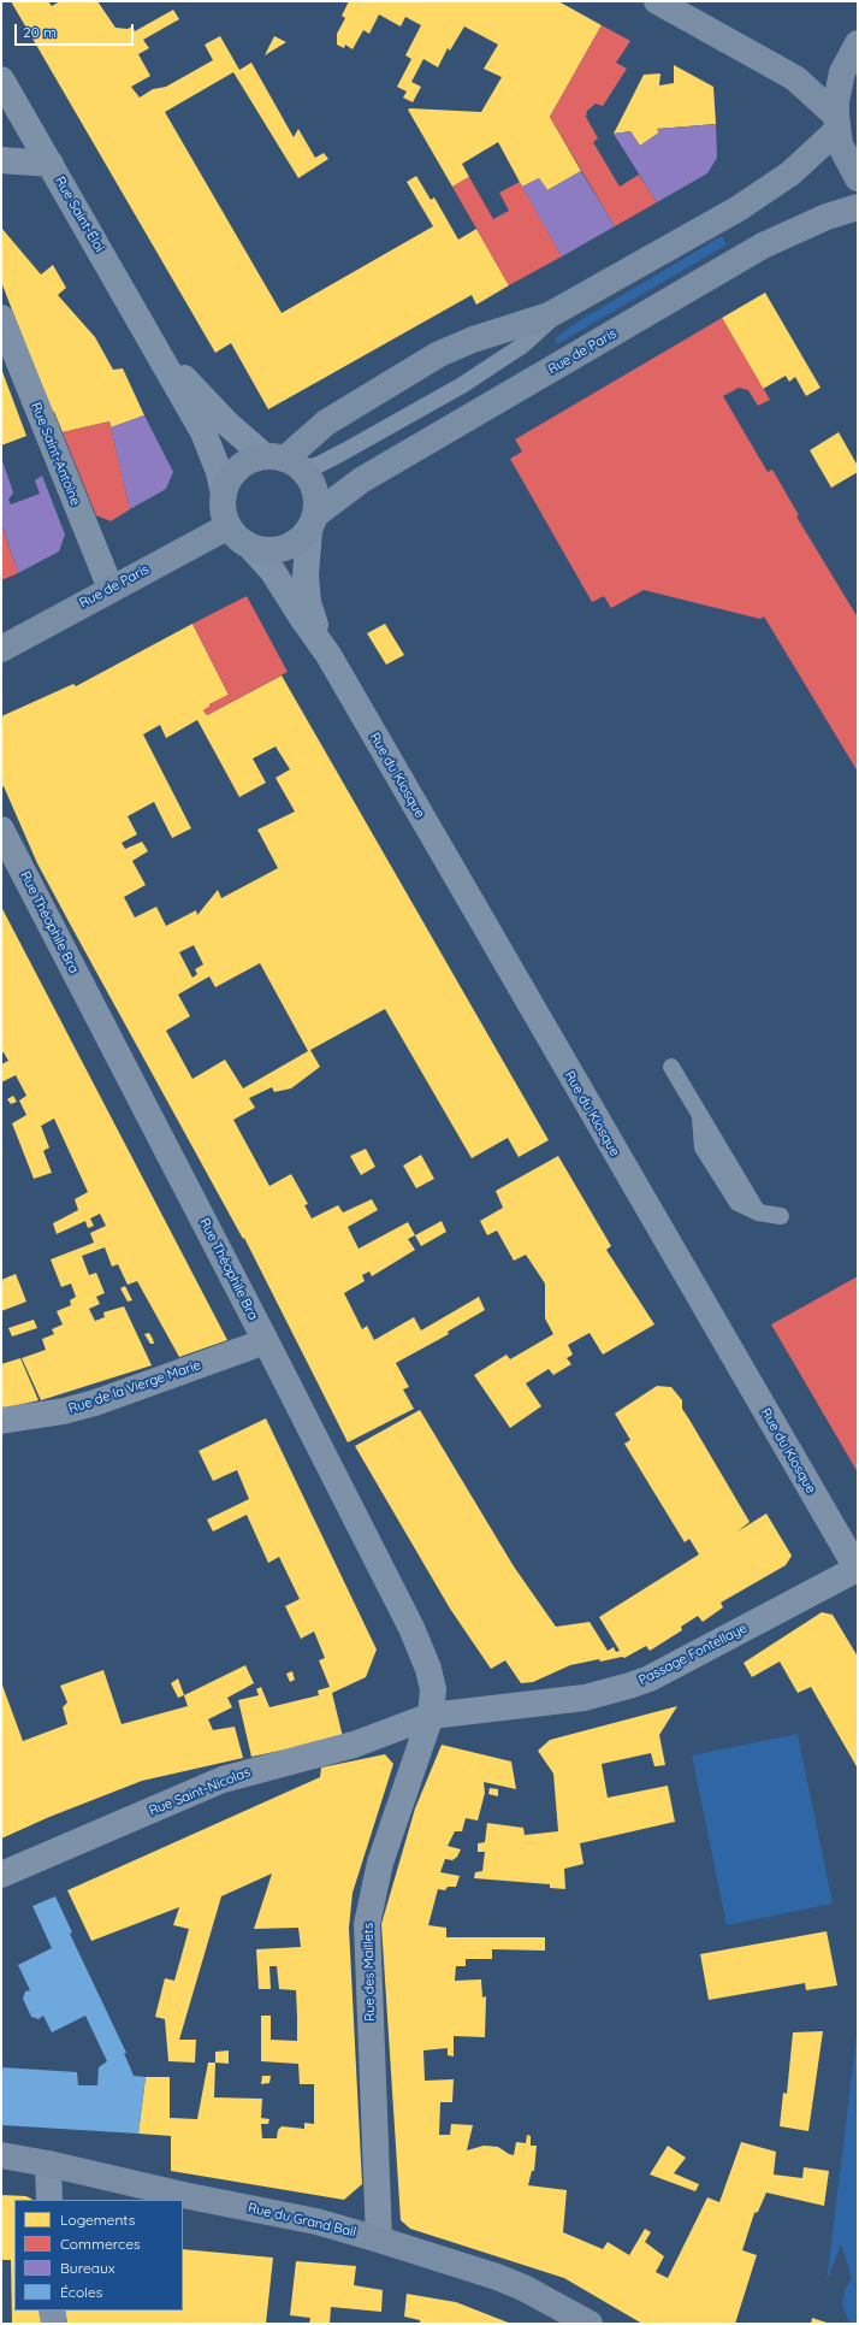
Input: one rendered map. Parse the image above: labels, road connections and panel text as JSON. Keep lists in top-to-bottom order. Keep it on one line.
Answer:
{"streets":{"street":["Rue Saint-Éloi","Rue de Paris","Rue Saint-Antoine","Rue du Kiosque","Rue Théophile Bra","Rue de la Vierge Marie","Passage Fontellaye","Rue Saint-Nicolas","Rue des Maillets","Rue du Grand Bail"]},"crossings":[["Rue Saint-Éloi","Rue de Paris"],["Rue Saint-Éloi","Rue du Kiosque"],["Rue de Paris","Rue Saint-Antoine"],["Rue de Paris","Rue du Kiosque"],["Rue du Kiosque","Passage Fontellaye"],["Rue Théophile Bra","Rue de la Vierge Marie"],["Rue Théophile Bra","Passage Fontellaye"],["Rue Théophile Bra","Rue Saint-Nicolas"],["Rue Théophile Bra","Rue des Maillets"],["Passage Fontellaye","Rue Saint-Nicolas"],["Passage Fontellaye","Rue des Maillets"],["Rue Saint-Nicolas","Rue des Maillets"],["Rue des Maillets","Rue du Grand Bail"]],"legend":["Logements","Commerces","Bureaux","Écoles"],"scale_bar":"20 m"}
